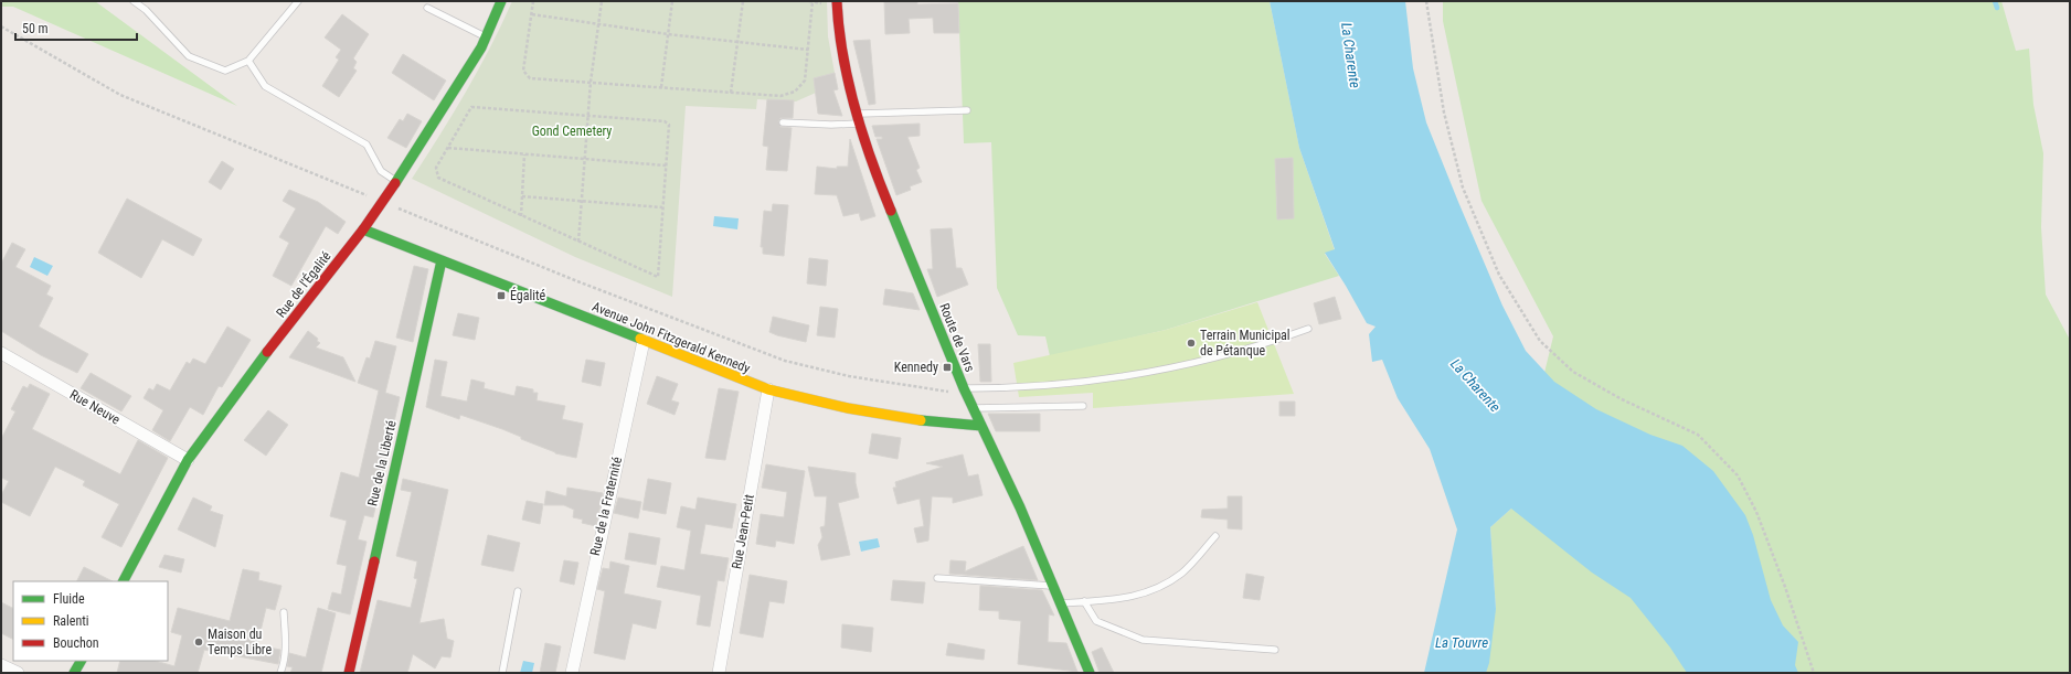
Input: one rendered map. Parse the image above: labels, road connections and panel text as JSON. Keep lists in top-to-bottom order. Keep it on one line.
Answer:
{"streets":{"street":["Rue de l'Égalité","Avenue John Fitzgerald Kennedy","Route de Vars","Rue Neuve","Rue de la Liberté","Rue de la Fraternité","Rue Jean-Petit"]},"crossings":[["Rue de l'Égalité","Avenue John Fitzgerald Kennedy"],["Rue de l'Égalité","Rue Neuve"],["Avenue John Fitzgerald Kennedy","Route de Vars"],["Avenue John Fitzgerald Kennedy","Rue de la Liberté"],["Avenue John Fitzgerald Kennedy","Rue de la Fraternité"],["Avenue John Fitzgerald Kennedy","Rue Jean-Petit"]],"water":["La Charente","La Touvre"],"parks":["Gond Cemetery"],"places":{"transit":["Égalité","Kennedy"],"other":["Terrain Municipal de Pétanque","Maison du Temps Libre"]},"legend":["Fluide","Ralenti","Bouchon"],"scale_bar":"50 m"}
